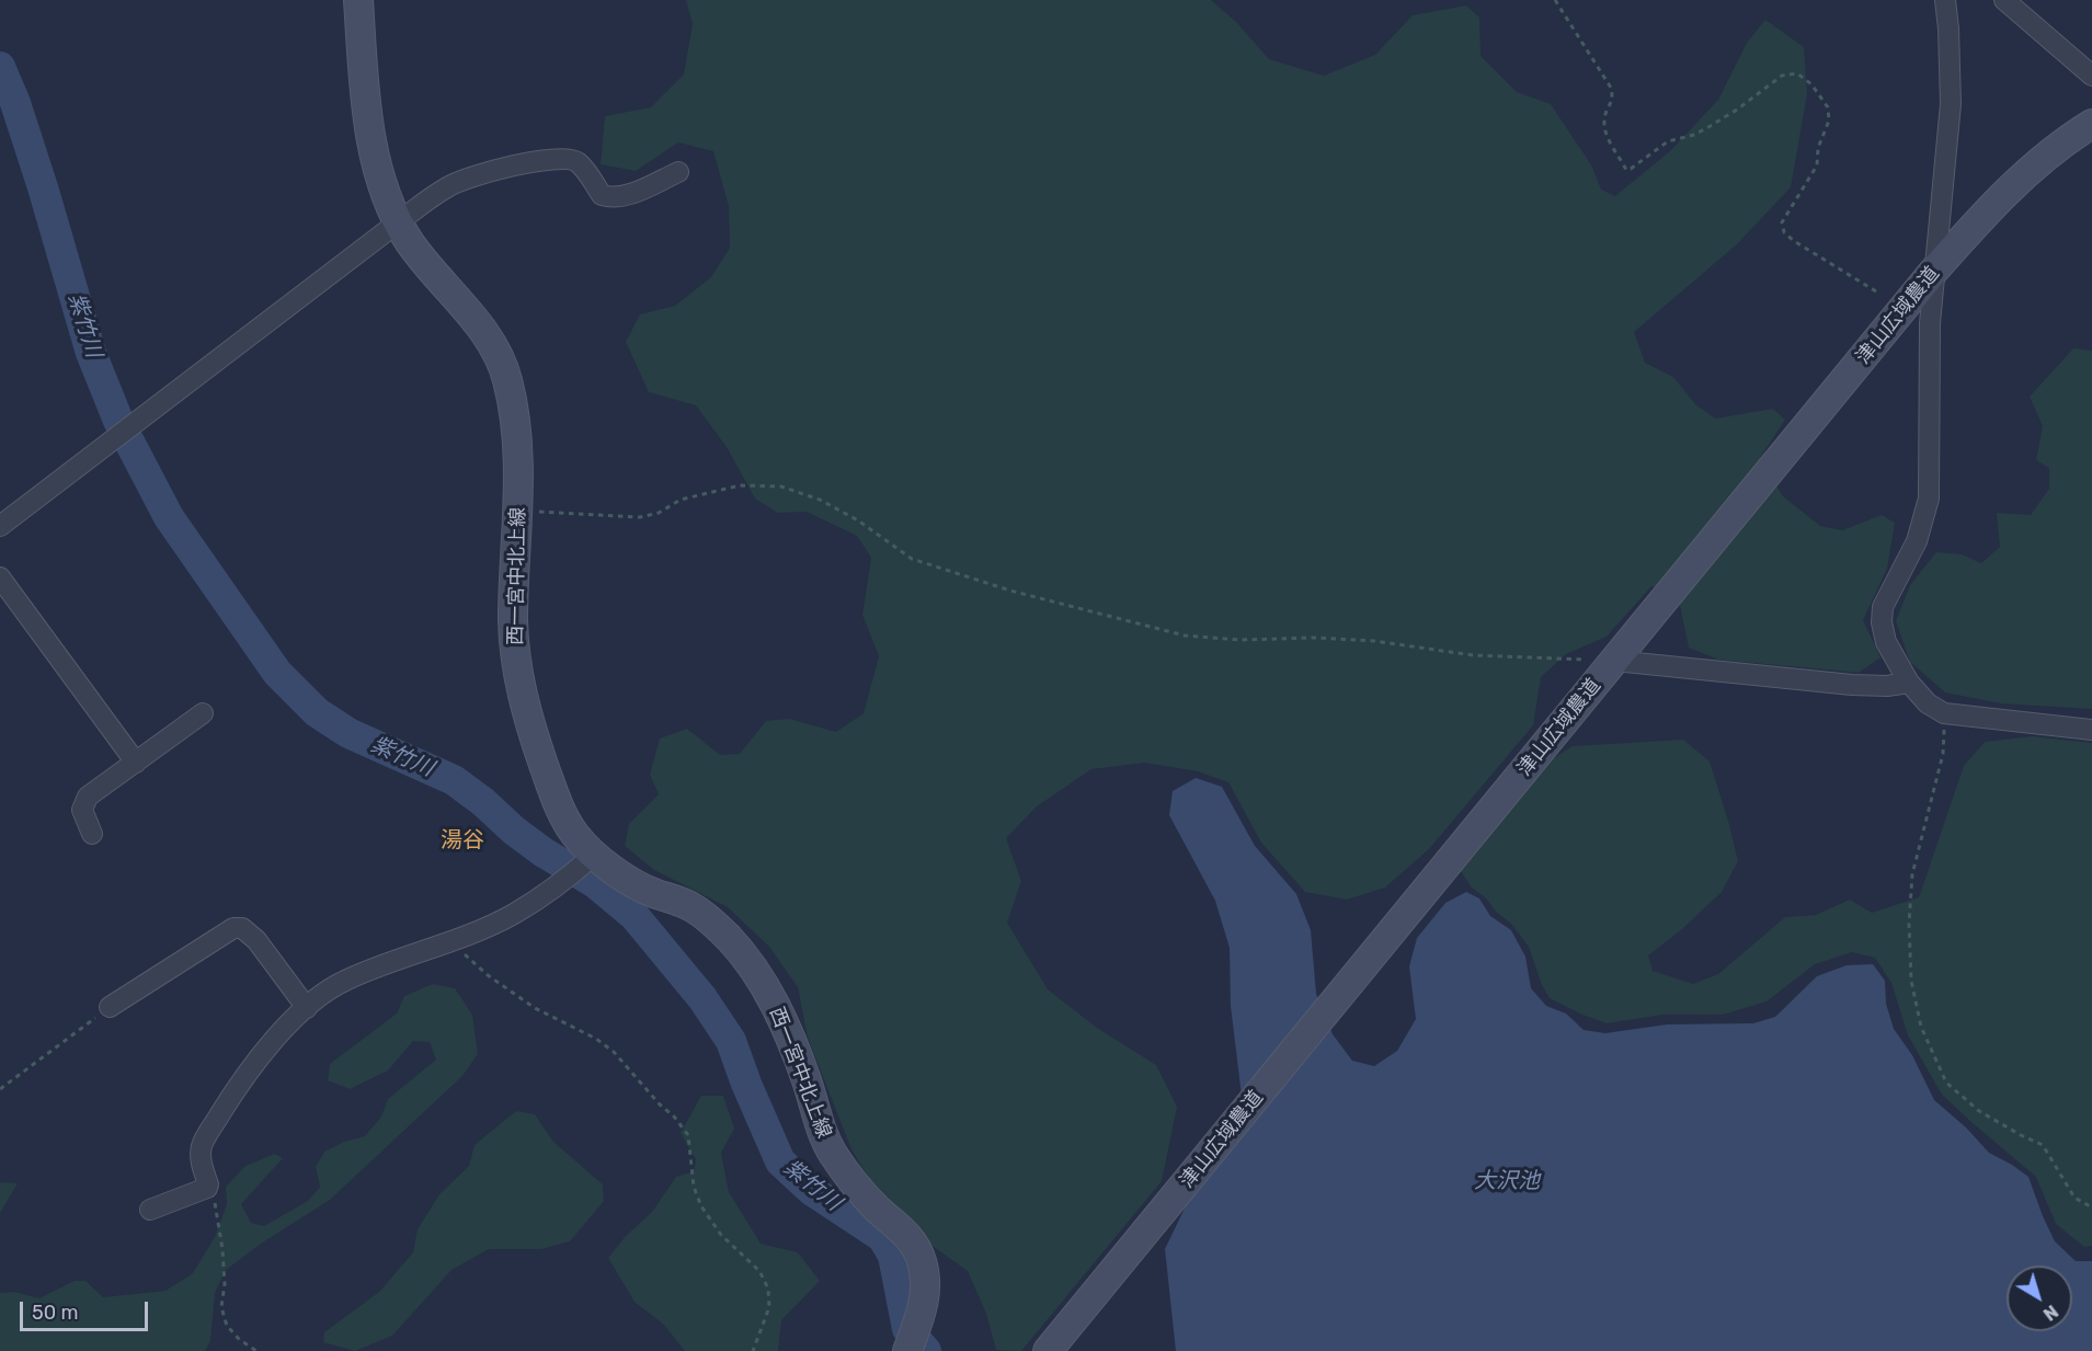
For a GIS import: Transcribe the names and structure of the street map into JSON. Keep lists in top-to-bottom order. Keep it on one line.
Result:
{"streets":{"street":["津山広域農道","西一宮中北上線"]},"districts":["湯谷"],"water":["紫竹川","大沢池"],"scale_bar":"50 m","north":"bottom right"}
